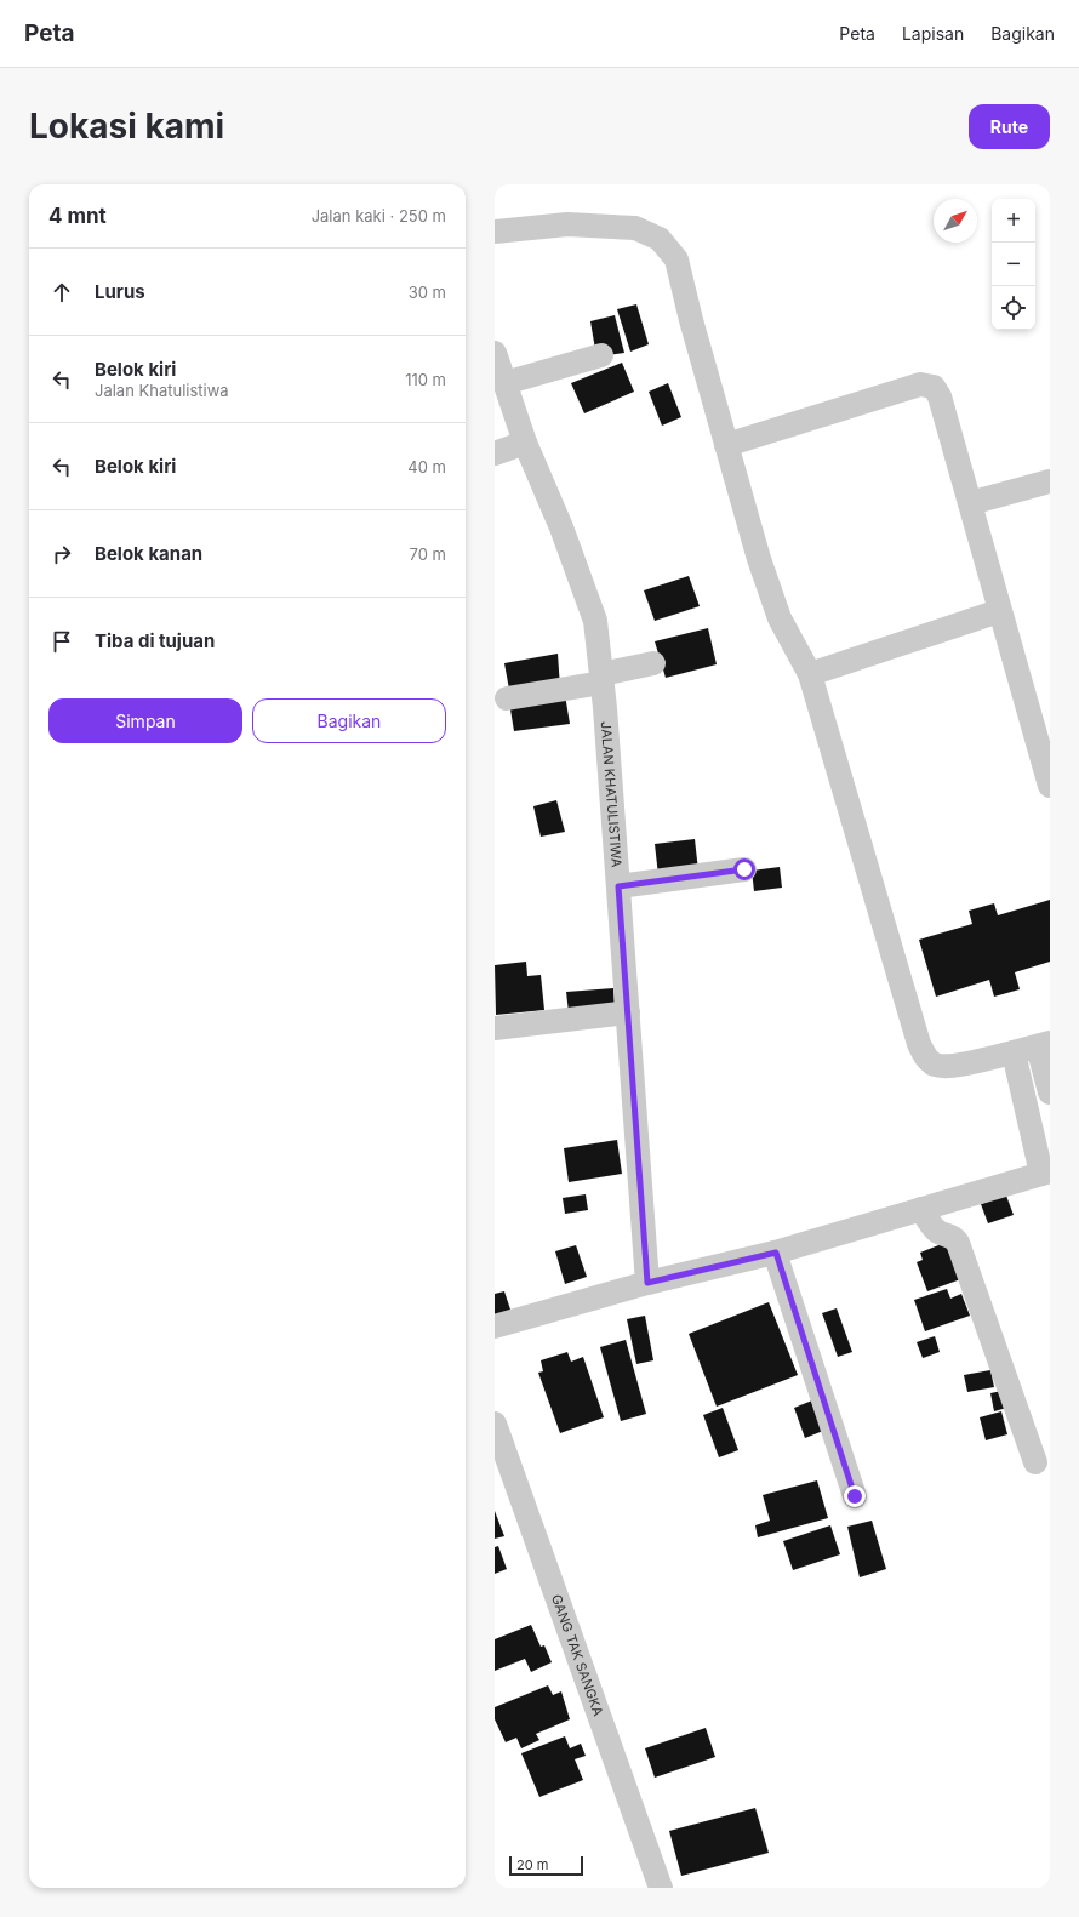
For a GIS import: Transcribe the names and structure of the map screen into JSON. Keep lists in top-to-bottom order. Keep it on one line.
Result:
{"streets":{"street":["JALAN KHATULISTIWA","GANG TAK SANGKA"]},"scale_bar":"20 m","north":"top right","page":{"header":"Peta","nav":["Peta","Lapisan","Bagikan"],"buttons":["Rute",["Simpan","Bagikan"]],"title":"Lokasi kami","heading":["4 mnt","Jalan kaki · 250 m"],"map_buttons":["+","−"],"list":[["Lurus","30 m"],["Belok kiri","Jalan Khatulistiwa","110 m"],["Belok kiri","40 m"],["Belok kanan","70 m"],"Tiba di tujuan"],"scale":"20 m"}}
